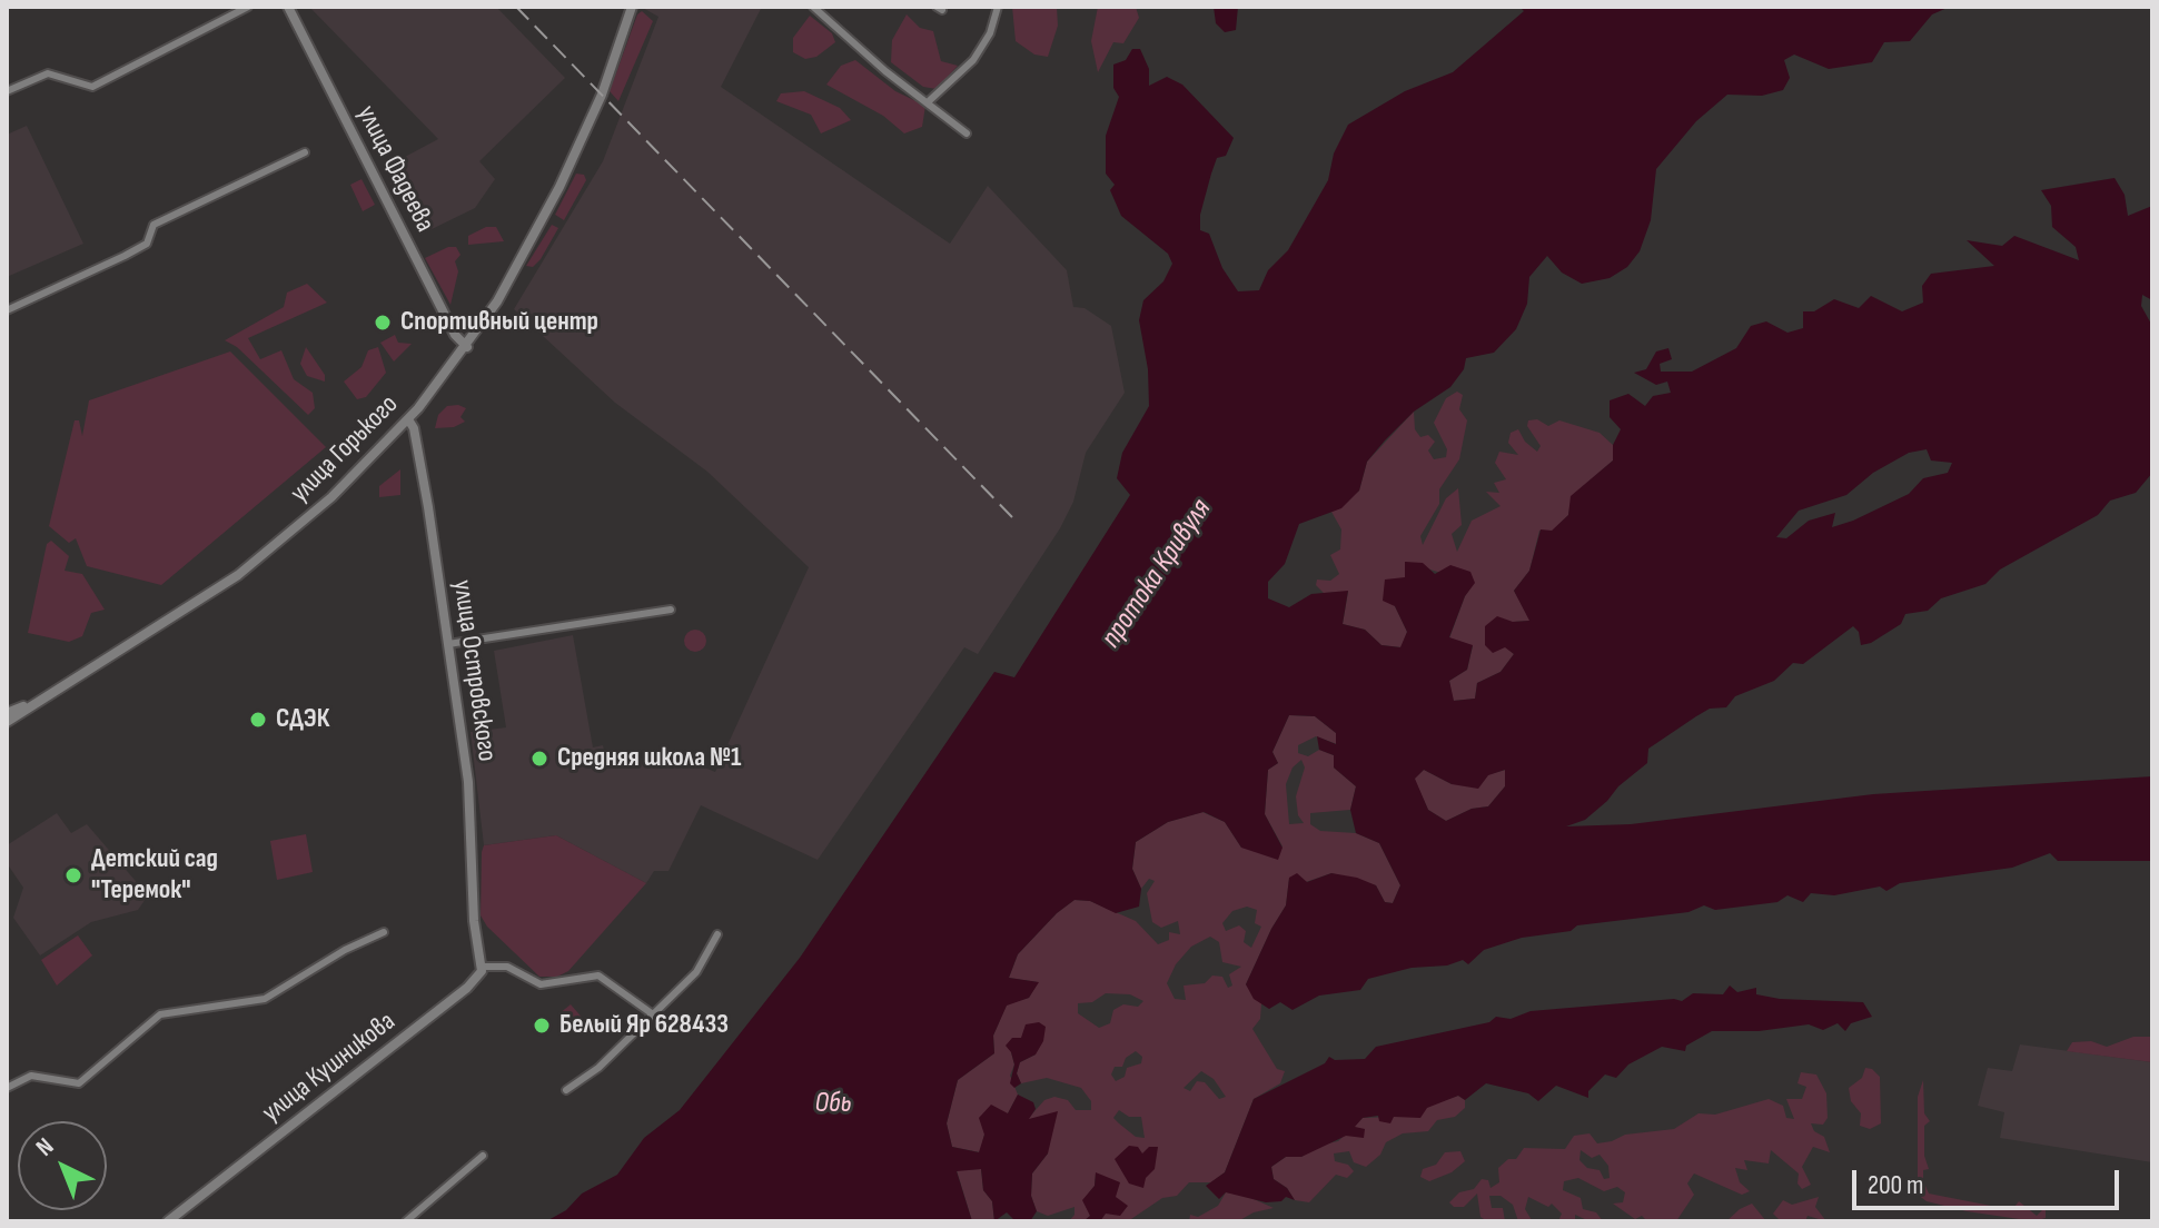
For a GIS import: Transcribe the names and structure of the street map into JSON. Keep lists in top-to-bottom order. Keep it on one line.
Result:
{"streets":{"street":["улица Фадеева","улица Горького","улица Островского","улица Кушникова"]},"crossings":[["улица Фадеева","улица Горького"],["улица Горького","улица Островского"],["улица Островского","улица Кушникова"]],"water":["протока Кривуля","Обь"],"places":["Спортивный центр","СДЭК","Средняя школа №1","Детский сад \"Теремок\"","Белый Яр 628433"],"scale_bar":"200 m","north":"top left"}
